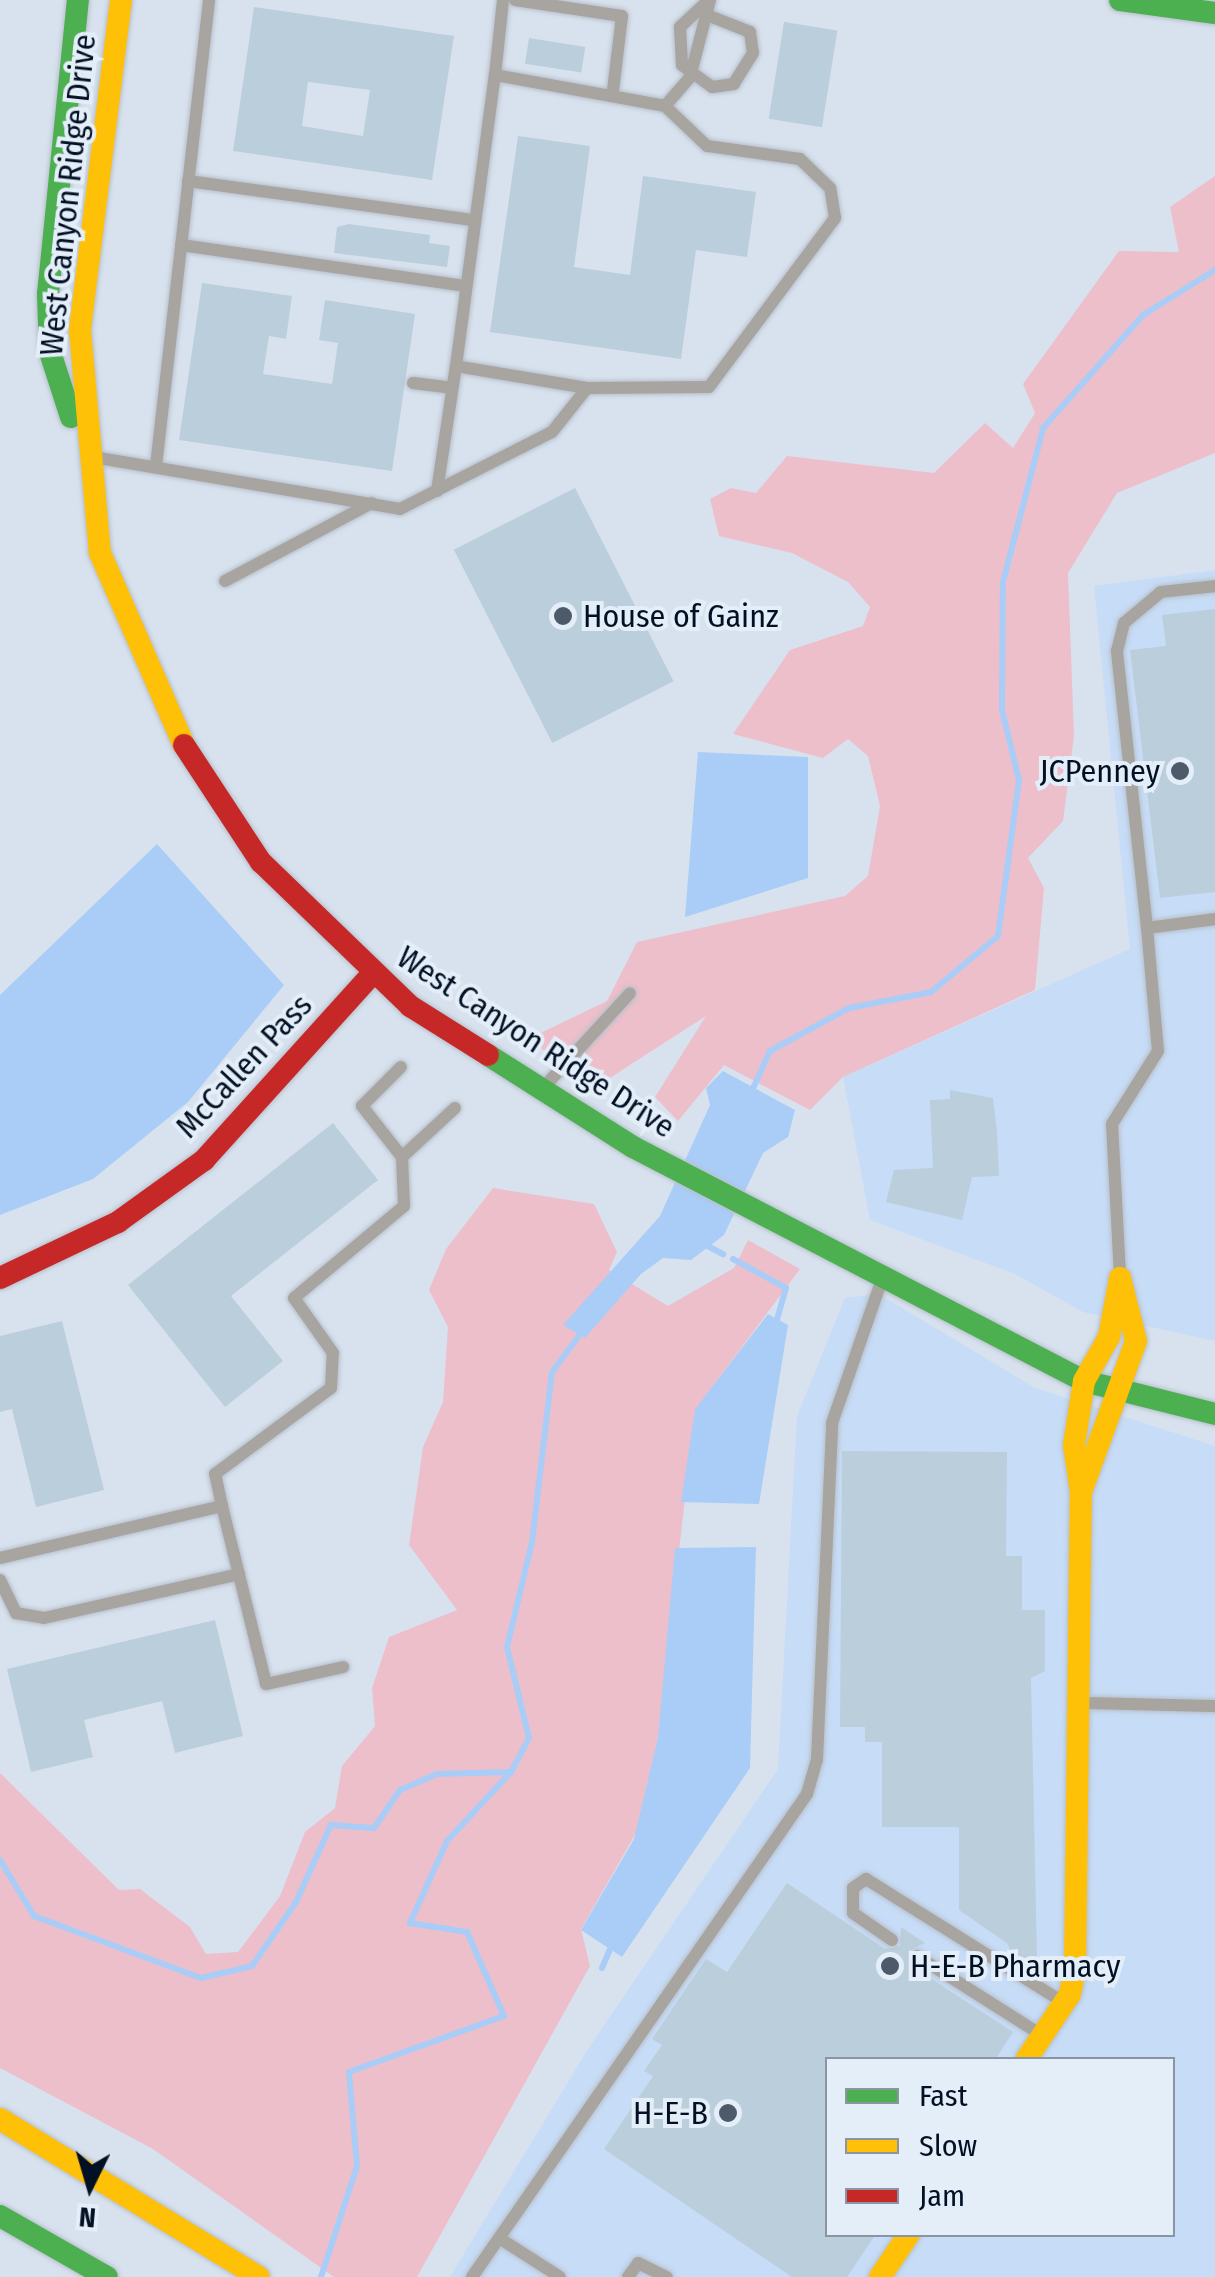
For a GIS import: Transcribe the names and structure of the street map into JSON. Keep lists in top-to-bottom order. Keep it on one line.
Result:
{"streets":{"street":["West Canyon Ridge Drive","McCallen Pass"]},"crossings":[["West Canyon Ridge Drive","McCallen Pass"]],"places":["House of Gainz","JCPenney","H-E-B Pharmacy","H-E-B"],"legend":["Fast","Slow","Jam"],"north":"bottom"}
